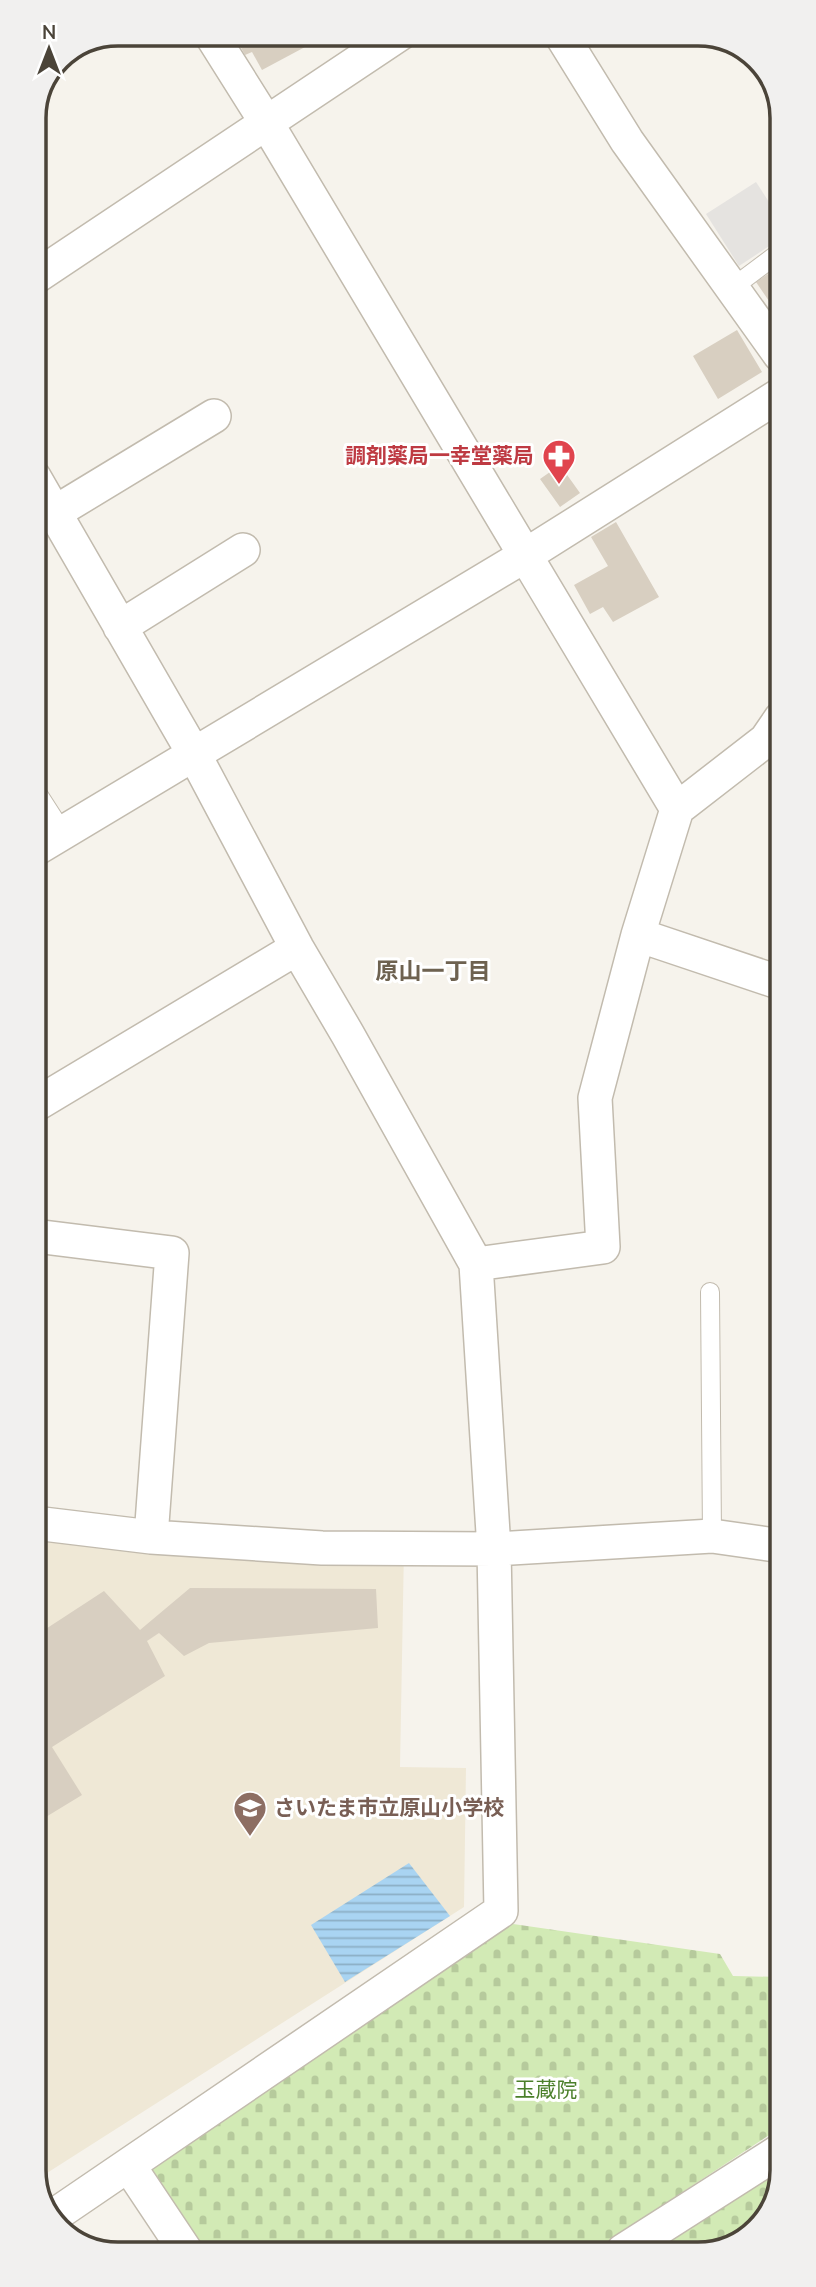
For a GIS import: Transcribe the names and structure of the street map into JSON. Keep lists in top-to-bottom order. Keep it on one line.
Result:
{"districts":["原山一丁目"],"parks":["玉蔵院"],"places":{"pharmacy":["調剤薬局一幸堂薬局"],"school or university":["さいたま市立原山小学校"]},"north":"top"}
